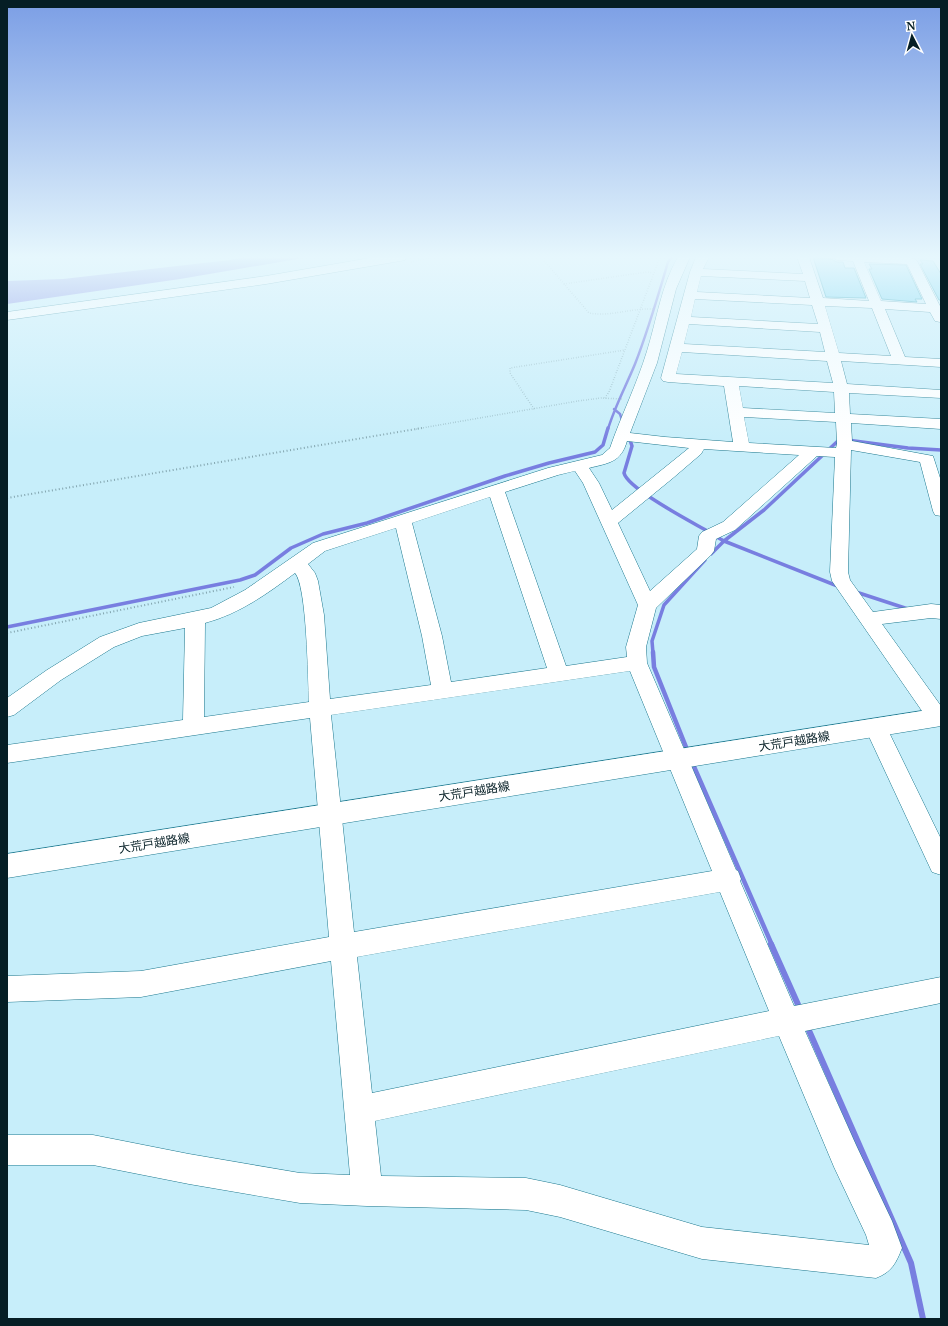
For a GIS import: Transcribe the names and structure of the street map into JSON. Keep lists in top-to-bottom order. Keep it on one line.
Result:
{"streets":{"main road":["大荒戸越路線"]},"north":"top"}
